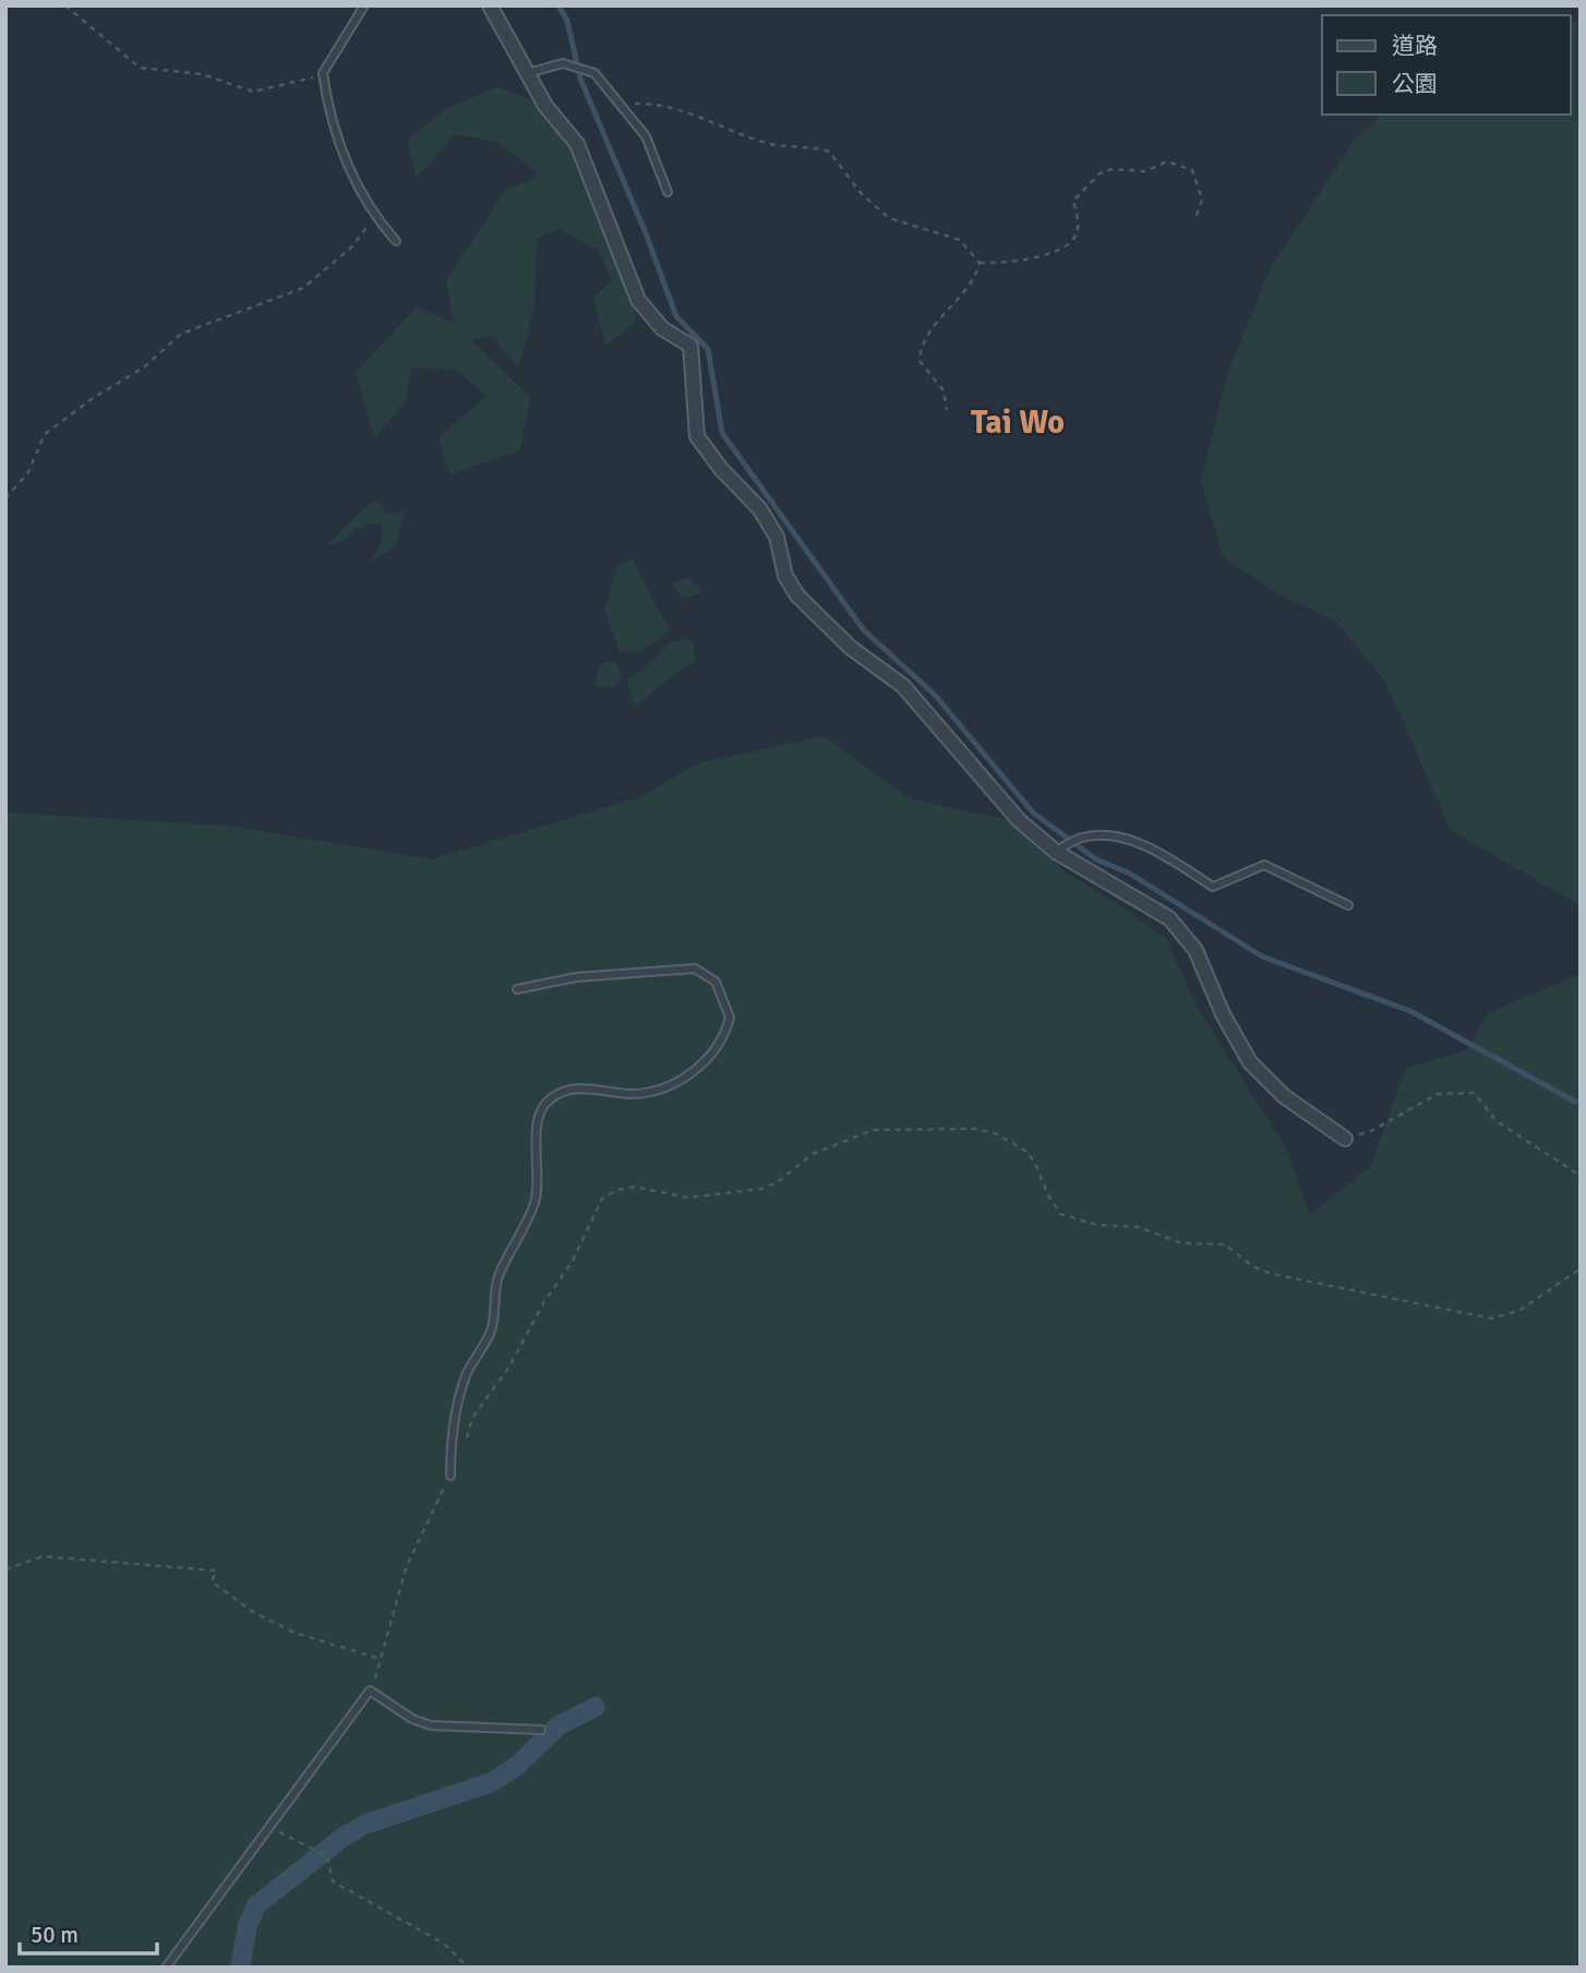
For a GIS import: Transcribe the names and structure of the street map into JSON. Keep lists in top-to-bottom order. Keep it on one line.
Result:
{"districts":["Tai Wo"],"legend":["道路","公園"],"scale_bar":"50 m"}
